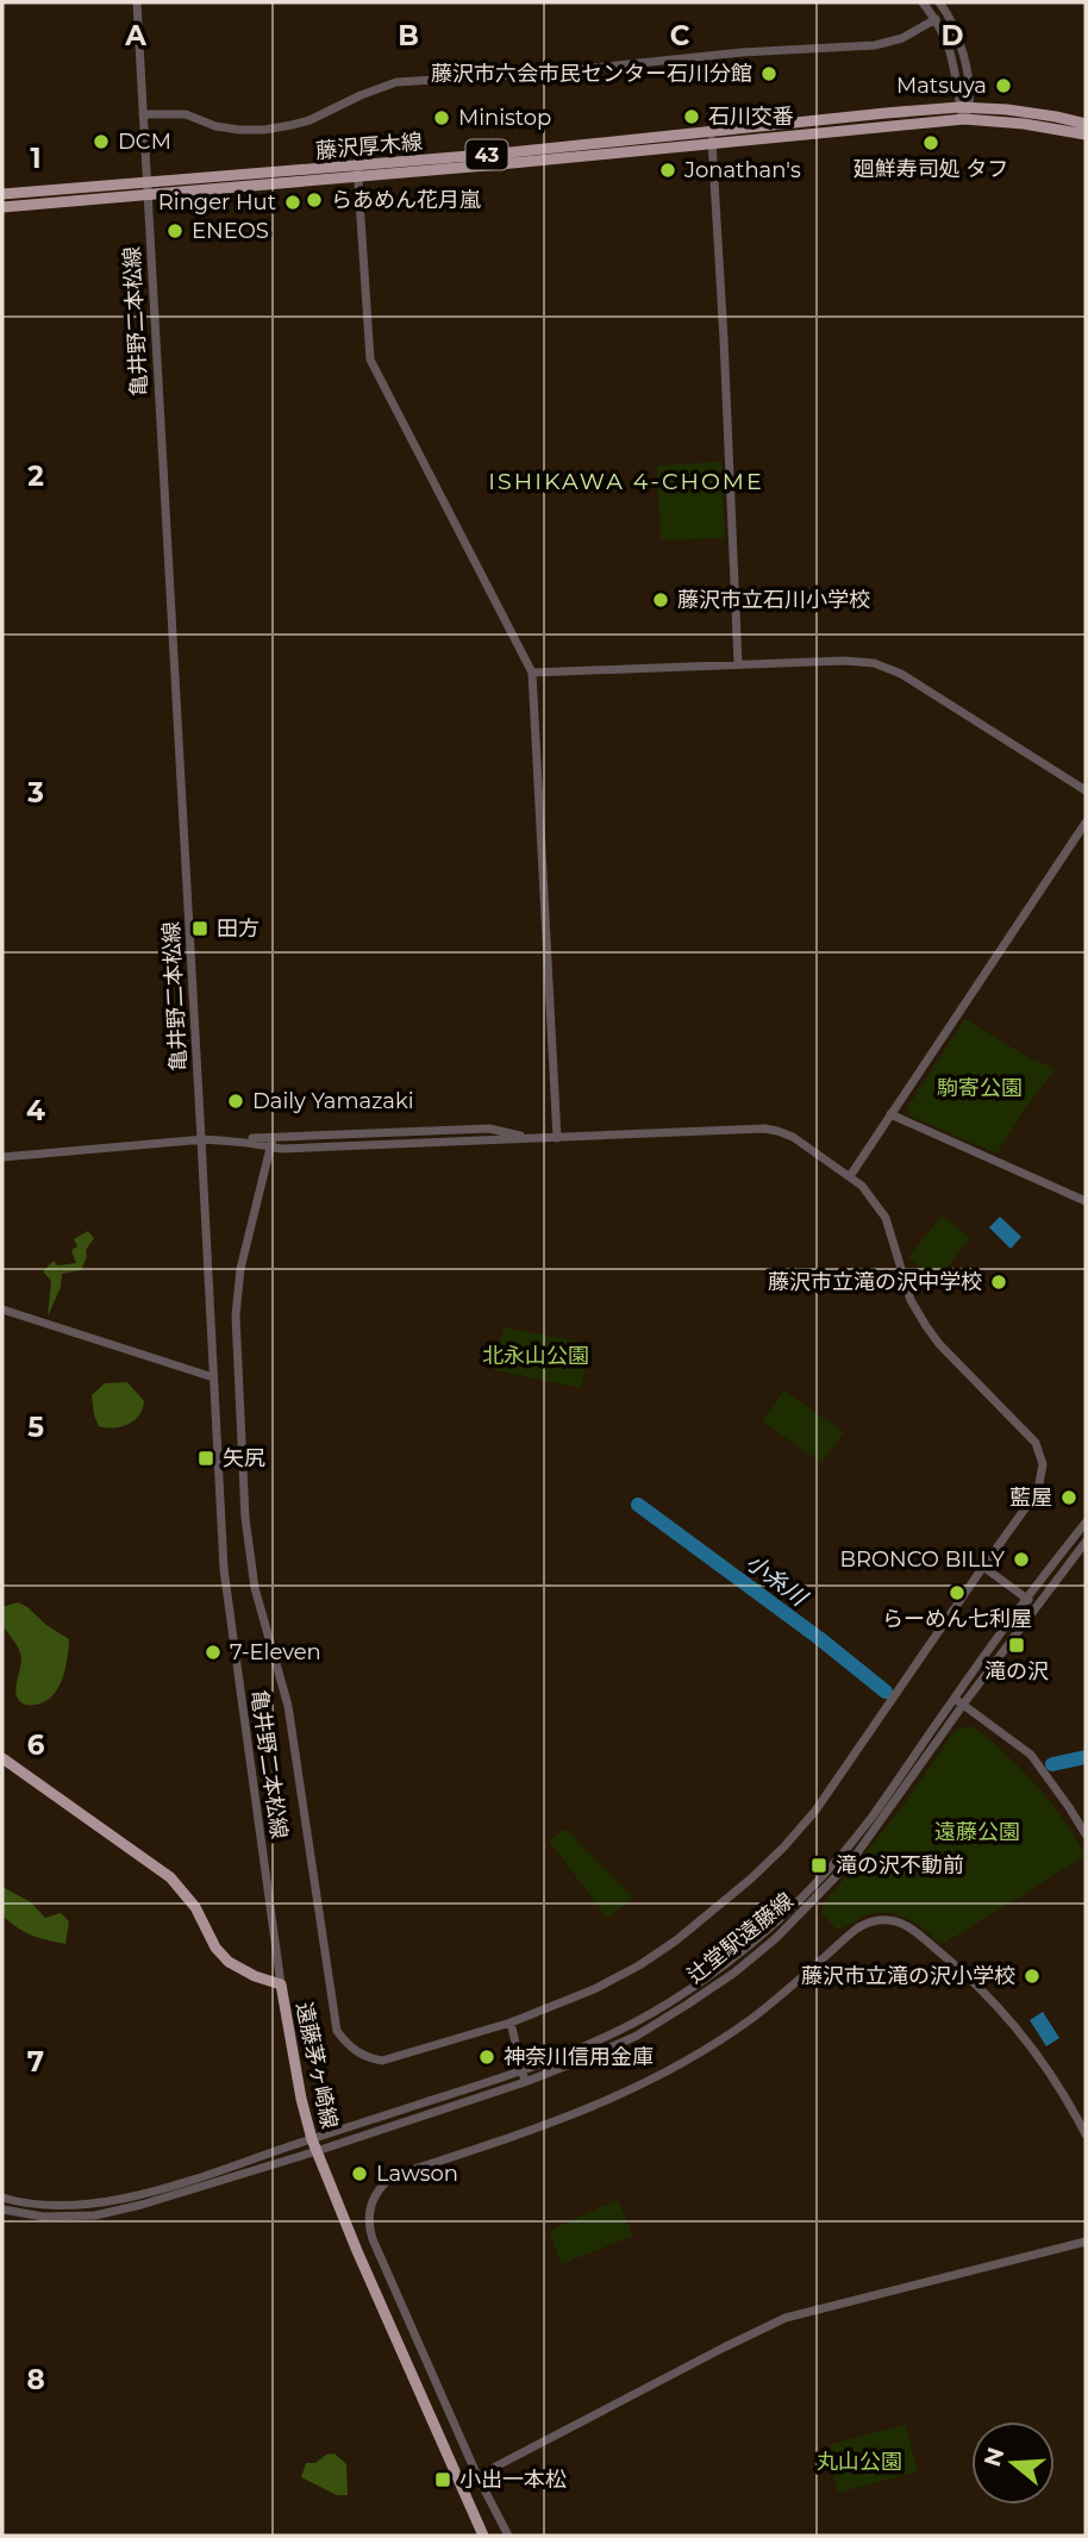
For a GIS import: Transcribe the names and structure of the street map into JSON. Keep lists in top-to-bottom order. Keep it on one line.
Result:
{"streets":{"main road":["藤沢厚木線","43","遠藤茅ヶ崎線"],"street":["亀井野二本松線","辻堂駅遠藤線"]},"crossings":[["藤沢厚木線","亀井野二本松線"],["亀井野二本松線","遠藤茅ヶ崎線"],["辻堂駅遠藤線","遠藤茅ヶ崎線"]],"districts":["ISHIKAWA 4-CHOME"],"water":["小糸川"],"parks":["駒寄公園","北永山公園","遠藤公園","丸山公園"],"places":{"other":["藤沢市六会市民センター石川分館","Matsuya","石川交番","Ministop","DCM","廻鮮寿司処 タフ","Jonathan's","らあめん花月嵐","Ringer Hut","ENEOS","藤沢市立石川小学校","Daily Yamazaki","藤沢市立滝の沢中学校","藍屋","BRONCO BILLY","らーめん七利屋","7-Eleven","藤沢市立滝の沢小学校","神奈川信用金庫","Lawson"],"transit":["田方","矢尻","滝の沢","滝の沢不動前","小出一本松"]},"north":"left","grid":{"columns":["A","B","C","D"],"rows":["1","2","3","4","5","6","7","8"]}}
